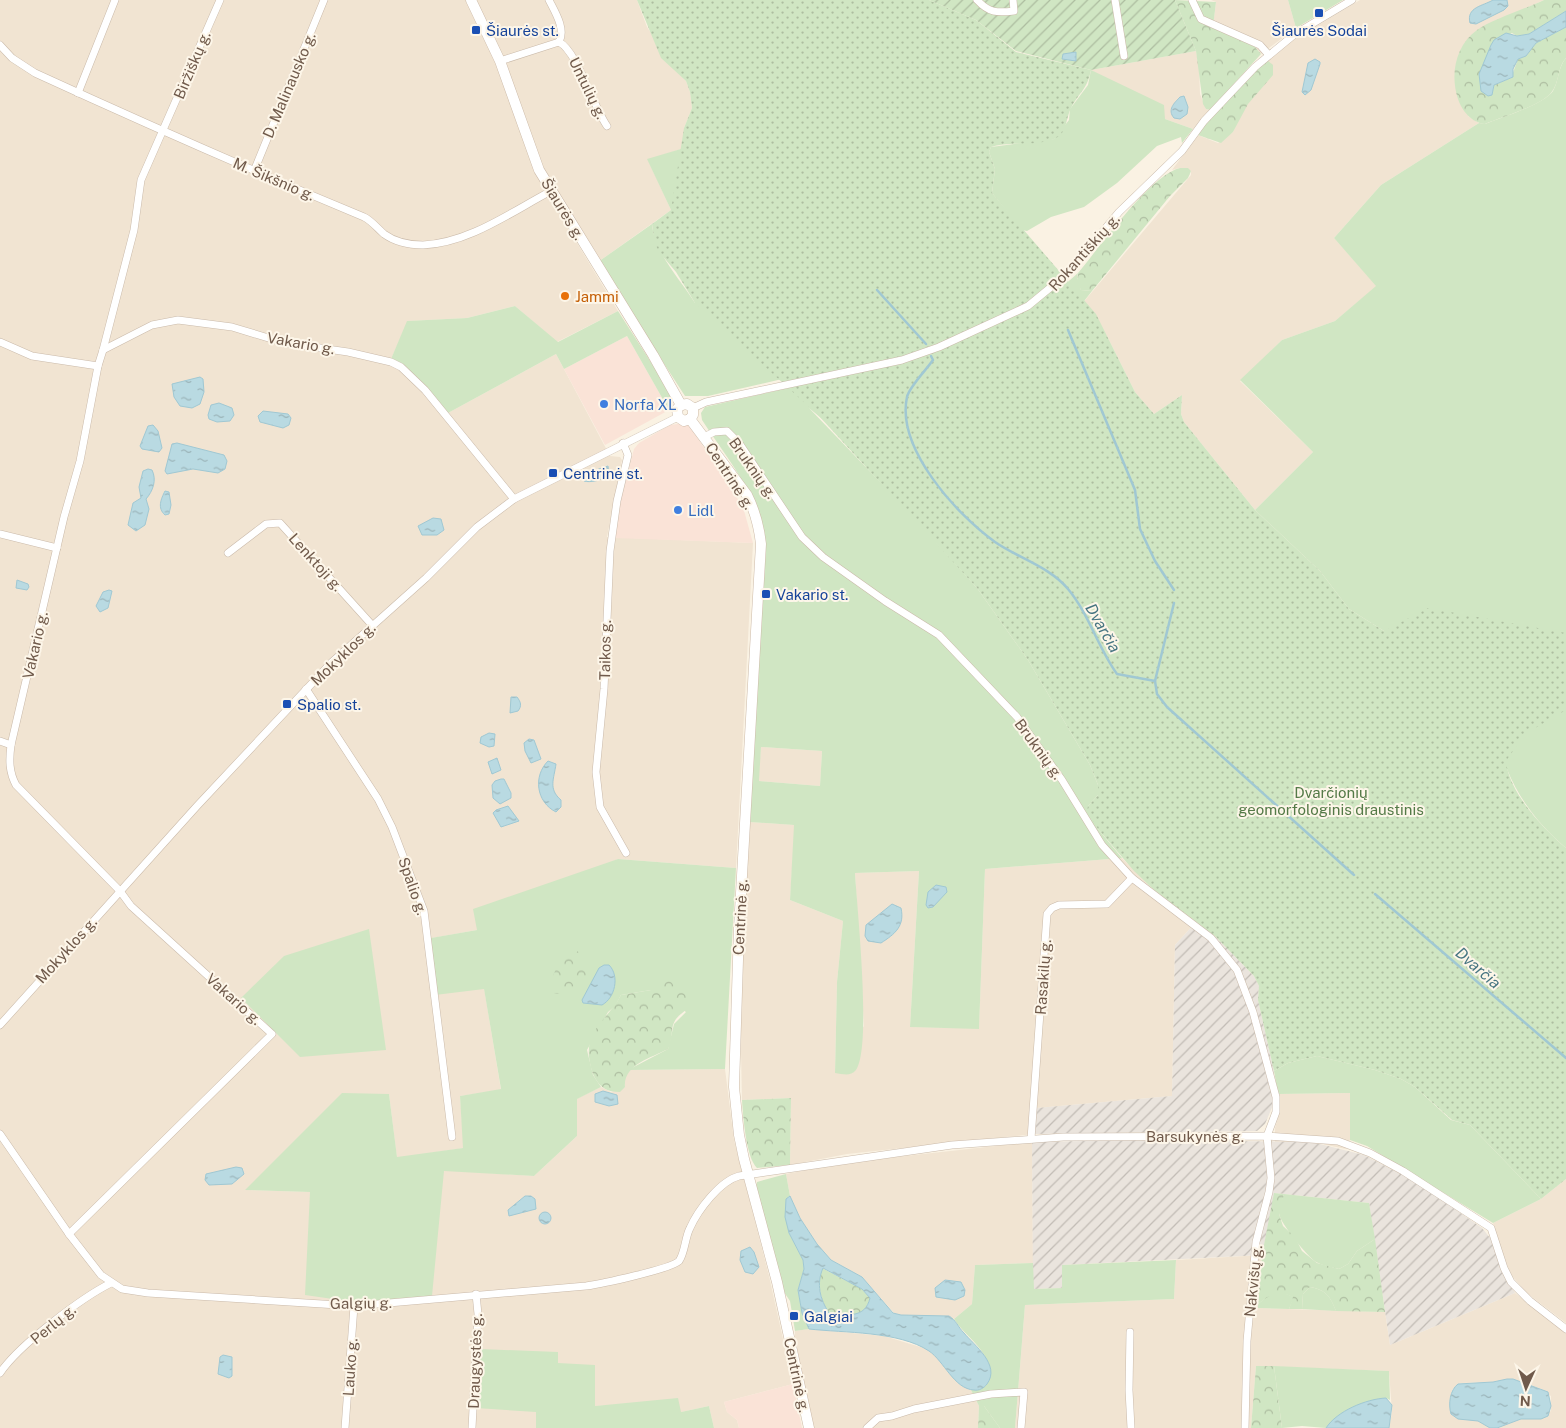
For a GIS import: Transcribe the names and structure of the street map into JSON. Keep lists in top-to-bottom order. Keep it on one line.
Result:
{"streets":{"main road":["Šiaurės g.","Centrinė g."],"street":["Biržiškų g.","D. Malinausko g.","Untulių g.","M. Šikšnio g.","Rokantiškių g.","Vakario g.","Bruknių g.","Lenktoji g.","Taikos g.","Mokyklos g.","Spalio g.","Rasakilų g.","Barsukynės g.","Nakvišų g.","Galgių g.","Perlų g.","Draugystės g.","Lauko g."]},"crossings":[["Biržiškų g.","M. Šikšnio g."],["Biržiškų g.","Vakario g."],["D. Malinausko g.","M. Šikšnio g."],["M. Šikšnio g.","Šiaurės g."],["Šiaurės g.","Rokantiškių g."],["Šiaurės g.","Centrinė g."],["Šiaurės g.","Mokyklos g."],["Rokantiškių g.","Centrinė g."],["Rokantiškių g.","Mokyklos g."],["Vakario g.","Mokyklos g."],["Vakario g.","Galgių g."],["Bruknių g.","Centrinė g."],["Bruknių g.","Rasakilų g."],["Bruknių g.","Barsukynės g."],["Bruknių g.","Nakvišų g."],["Centrinė g.","Mokyklos g."],["Centrinė g.","Barsukynės g."],["Centrinė g.","Galgių g."],["Lenktoji g.","Mokyklos g."],["Taikos g.","Mokyklos g."],["Mokyklos g.","Spalio g."],["Rasakilų g.","Barsukynės g."],["Barsukynės g.","Nakvišų g."],["Barsukynės g.","Galgių g."],["Galgių g.","Perlų g."],["Galgių g.","Draugystės g."],["Galgių g.","Lauko g."]],"water":["Dvarčia"],"parks":["Dvarčionių geomorfologinis draustinis"],"places":{"transit":["Šiaurės Sodai","Šiaurės st.","Centrinė st.","Vakario st.","Spalio st.","Galgiai"],"other":["Jammi","Norfa XL","Lidl"]},"north":"bottom"}
